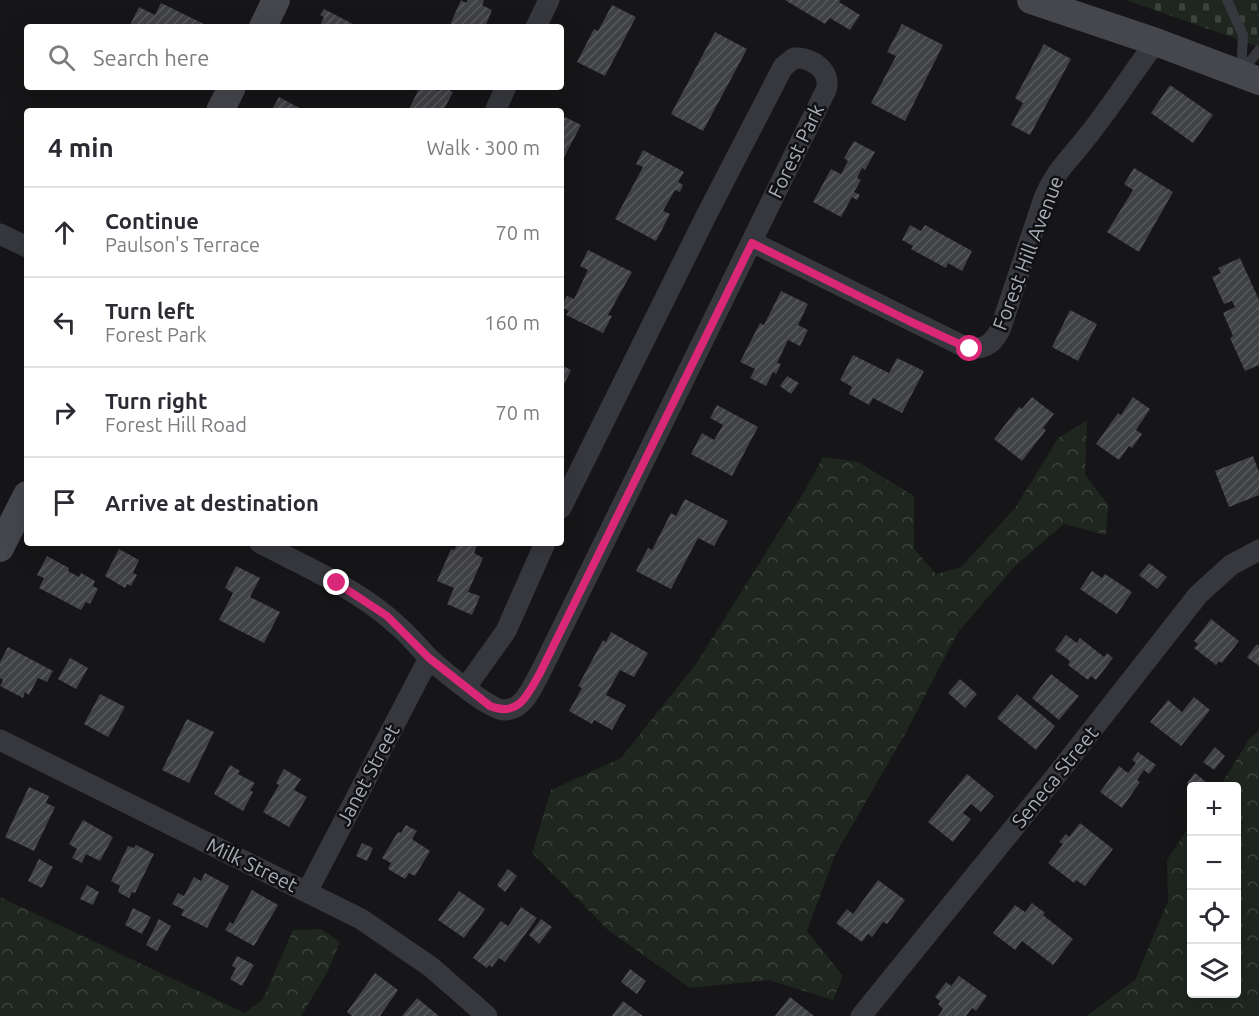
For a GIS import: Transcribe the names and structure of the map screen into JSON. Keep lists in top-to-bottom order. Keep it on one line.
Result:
{"streets":{"street":["Forest Park","Forest Hill Avenue","Janet Street","Seneca Street","Milk Street"]},"crossings":[["Forest Park","Forest Hill Avenue"],["Janet Street","Milk Street"]],"page":{"search":"Search here","heading":["4 min","Walk · 300 m"],"list":[["Continue","Paulson's Terrace","70 m"],["Turn left","Forest Park","160 m"],["Turn right","Forest Hill Road","70 m"],"Arrive at destination"],"map_buttons":["+","−"]}}
